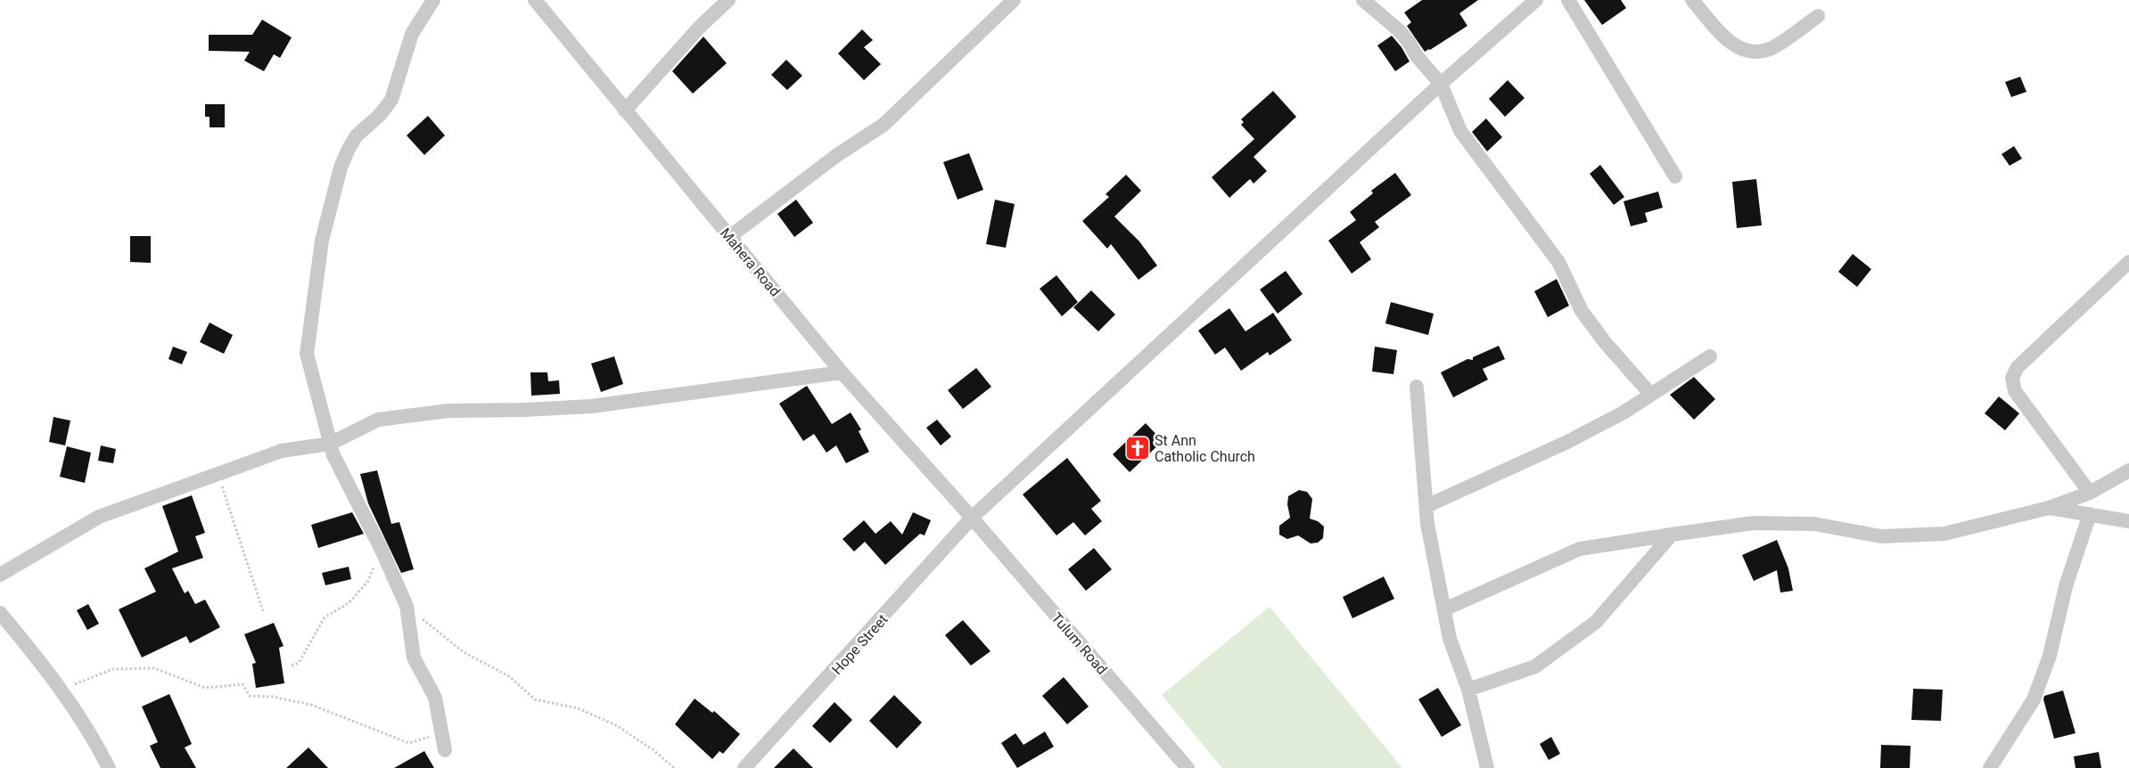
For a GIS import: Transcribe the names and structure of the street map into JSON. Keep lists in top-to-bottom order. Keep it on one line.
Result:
{"streets":{"street":["Mahera Road","Tulum Road","Hope Street"]},"crossings":[["Mahera Road","Tulum Road"],["Mahera Road","Hope Street"],["Tulum Road","Hope Street"]],"places":{"church":["St Ann Catholic Church"]}}
